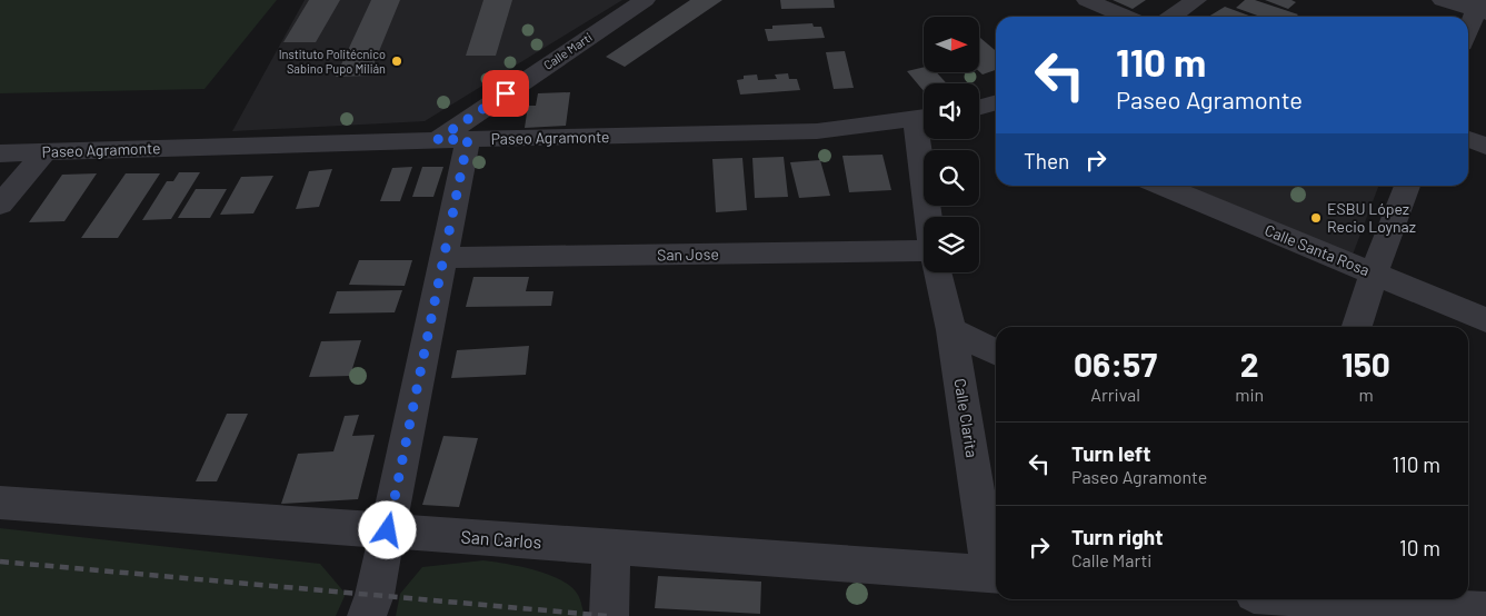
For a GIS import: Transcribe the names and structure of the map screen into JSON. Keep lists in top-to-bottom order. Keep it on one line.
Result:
{"streets":{"street":["Calle Marti","Paseo Agramonte","Calle Santa Rosa","San Jose","Calle Clarita","San Carlos"]},"crossings":[["Calle Marti","Paseo Agramonte"],["Calle Clarita","San Carlos"]],"places":["Instituto Politécnico Sabino Pupo Milián","ESBU López Recio Loynaz"],"north":"right","page":{"turn":["110 m","Paseo Agramonte"],"then":"Then","eta":["06:57","Arrival","2","min","150","m"],"list":[{"name":"Turn left","note":"Paseo Agramonte","value":"110 m"},{"name":"Turn right","note":"Calle Marti","value":"10 m"}]}}
